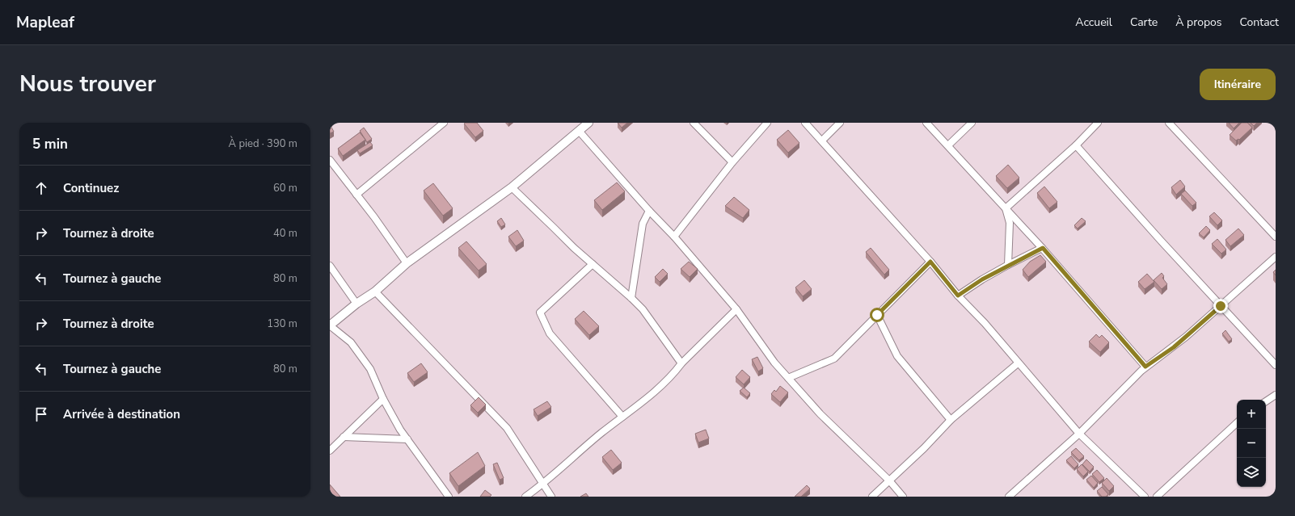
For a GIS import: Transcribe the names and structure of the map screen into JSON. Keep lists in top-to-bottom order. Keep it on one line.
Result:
{"page":{"header":"Mapleaf","nav":["Accueil","Carte","À propos","Contact"],"title":"Nous trouver","buttons":"Itinéraire","heading":["5 min","À pied · 390 m"],"list":[["Continuez","60 m"],["Tournez à droite","40 m"],["Tournez à gauche","80 m"],["Tournez à droite","130 m"],["Tournez à gauche","80 m"],"Arrivée à destination"],"map_buttons":["+","−"]}}
